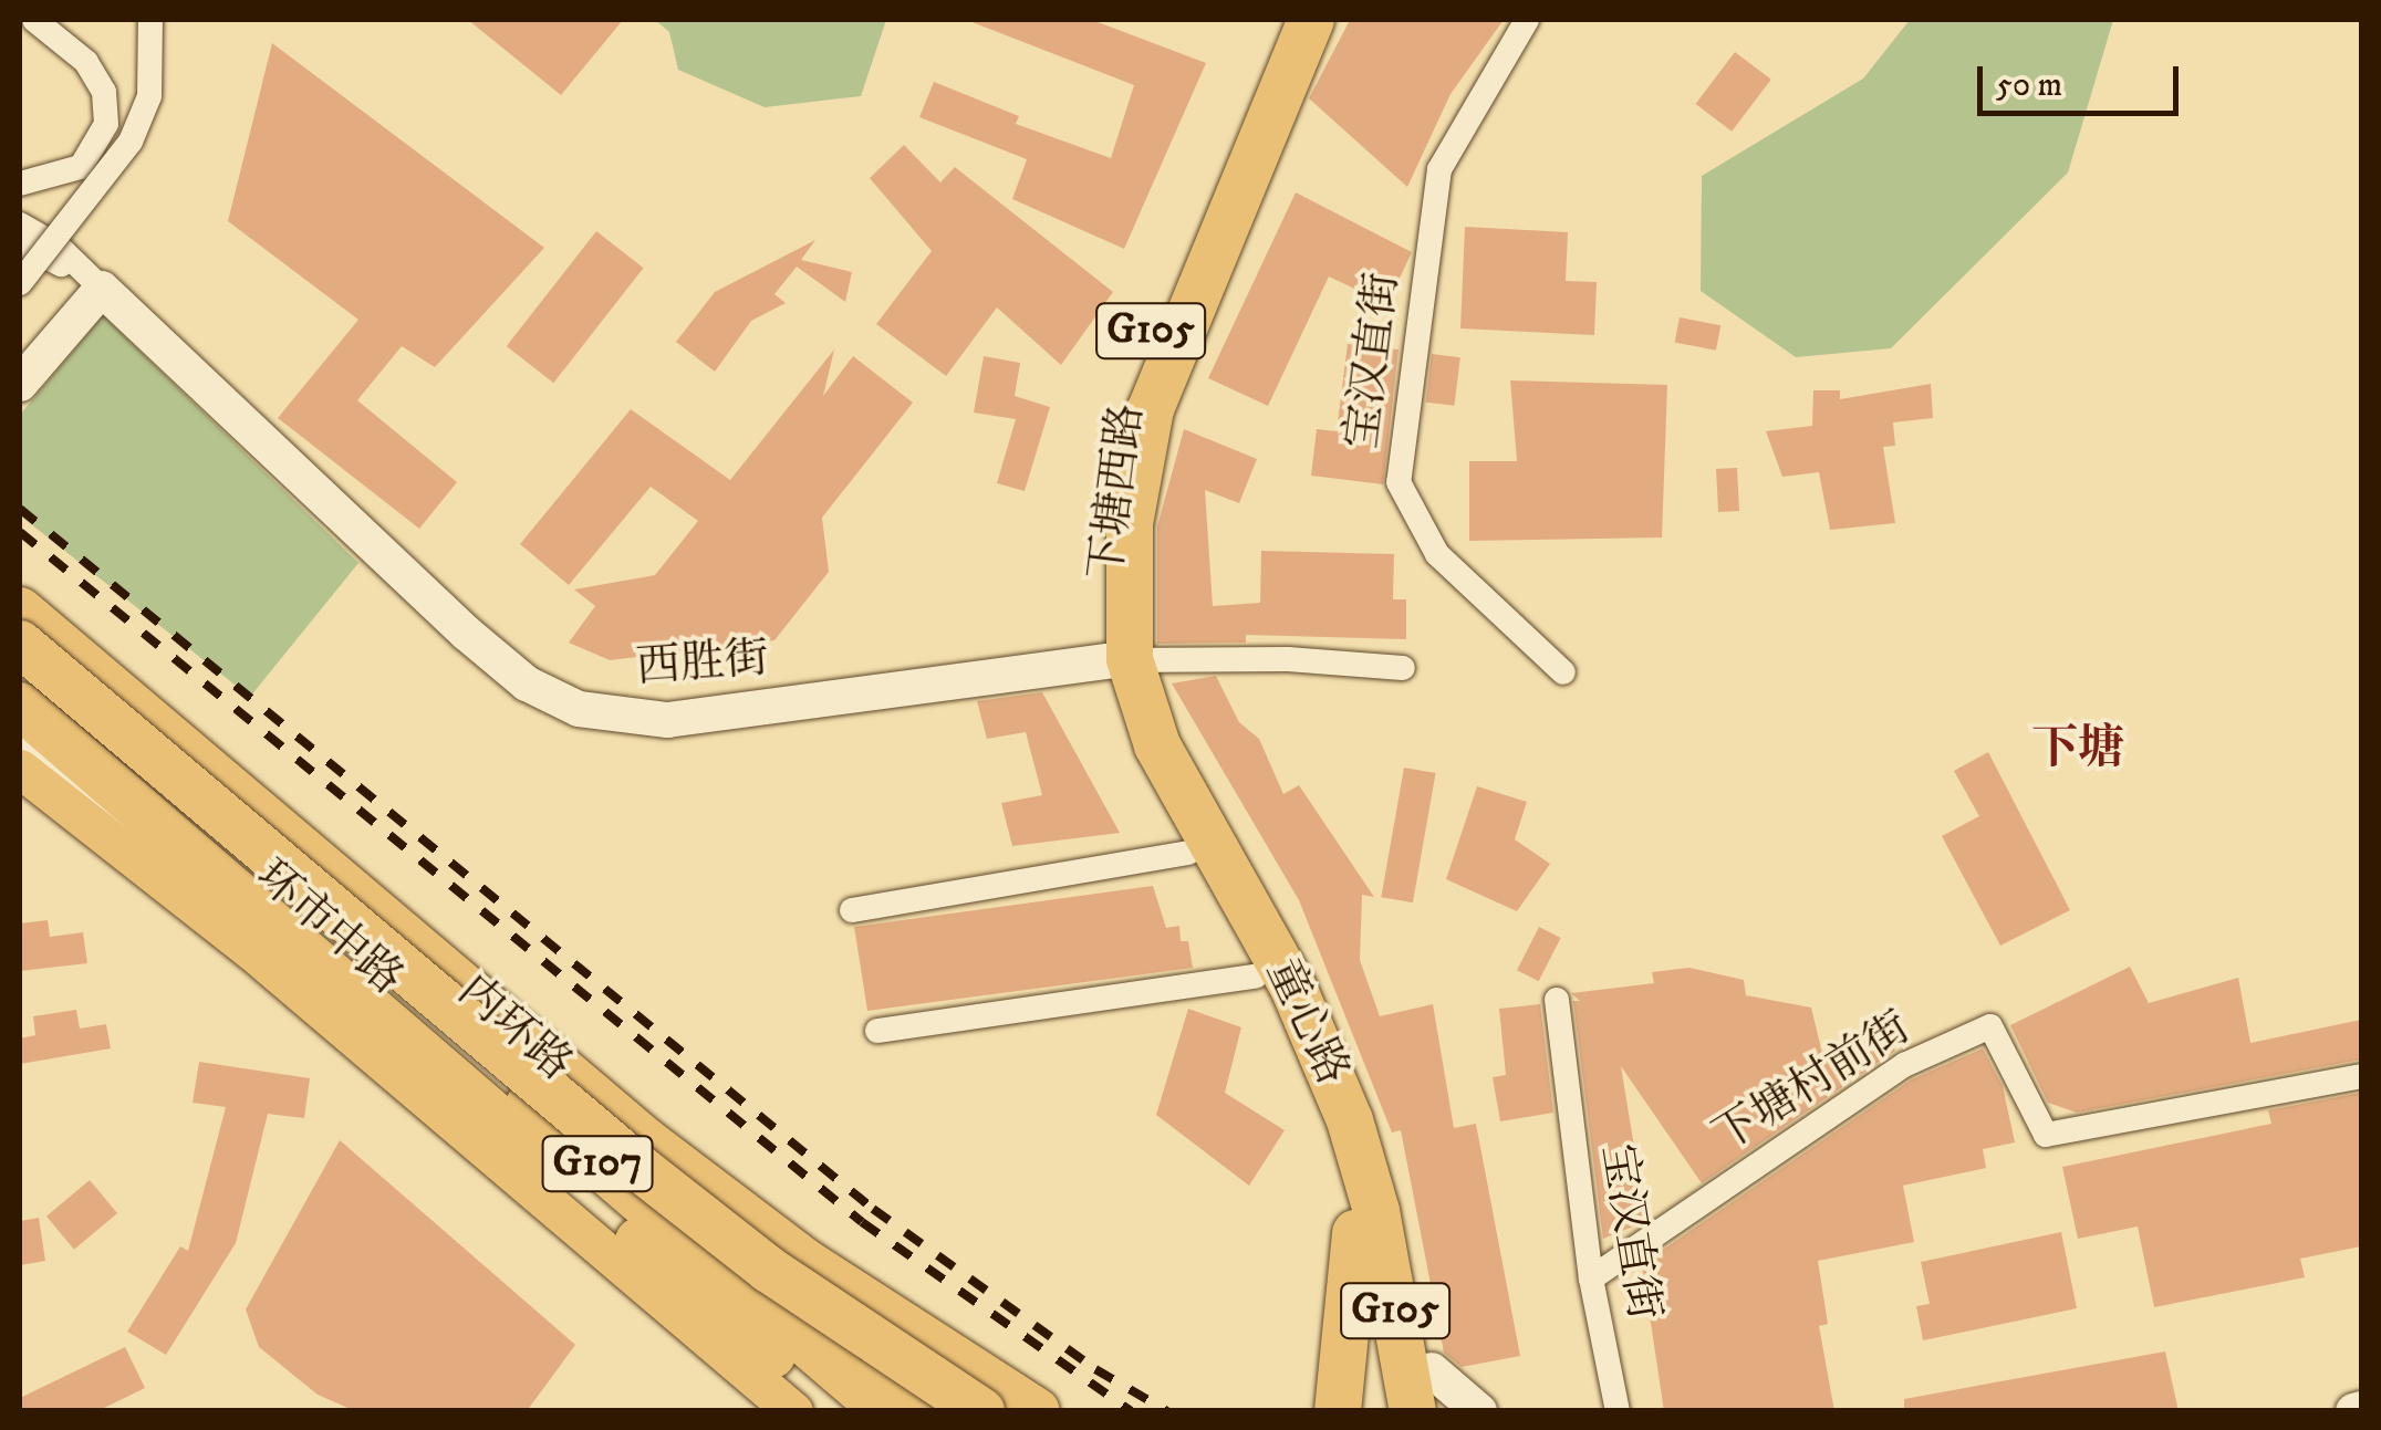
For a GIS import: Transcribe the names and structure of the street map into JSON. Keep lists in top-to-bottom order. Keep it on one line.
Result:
{"streets":{"highway":["G105","下塘西路","环市中路","童心路","内环路","G107"],"street":["宝汉直街","西胜街","下塘村前街"]},"crossings":[["宝汉直街","下塘村前街"],["下塘西路","西胜街"],["下塘西路","童心路"],["西胜街","童心路"]],"districts":["下塘"],"scale_bar":"50 m"}
